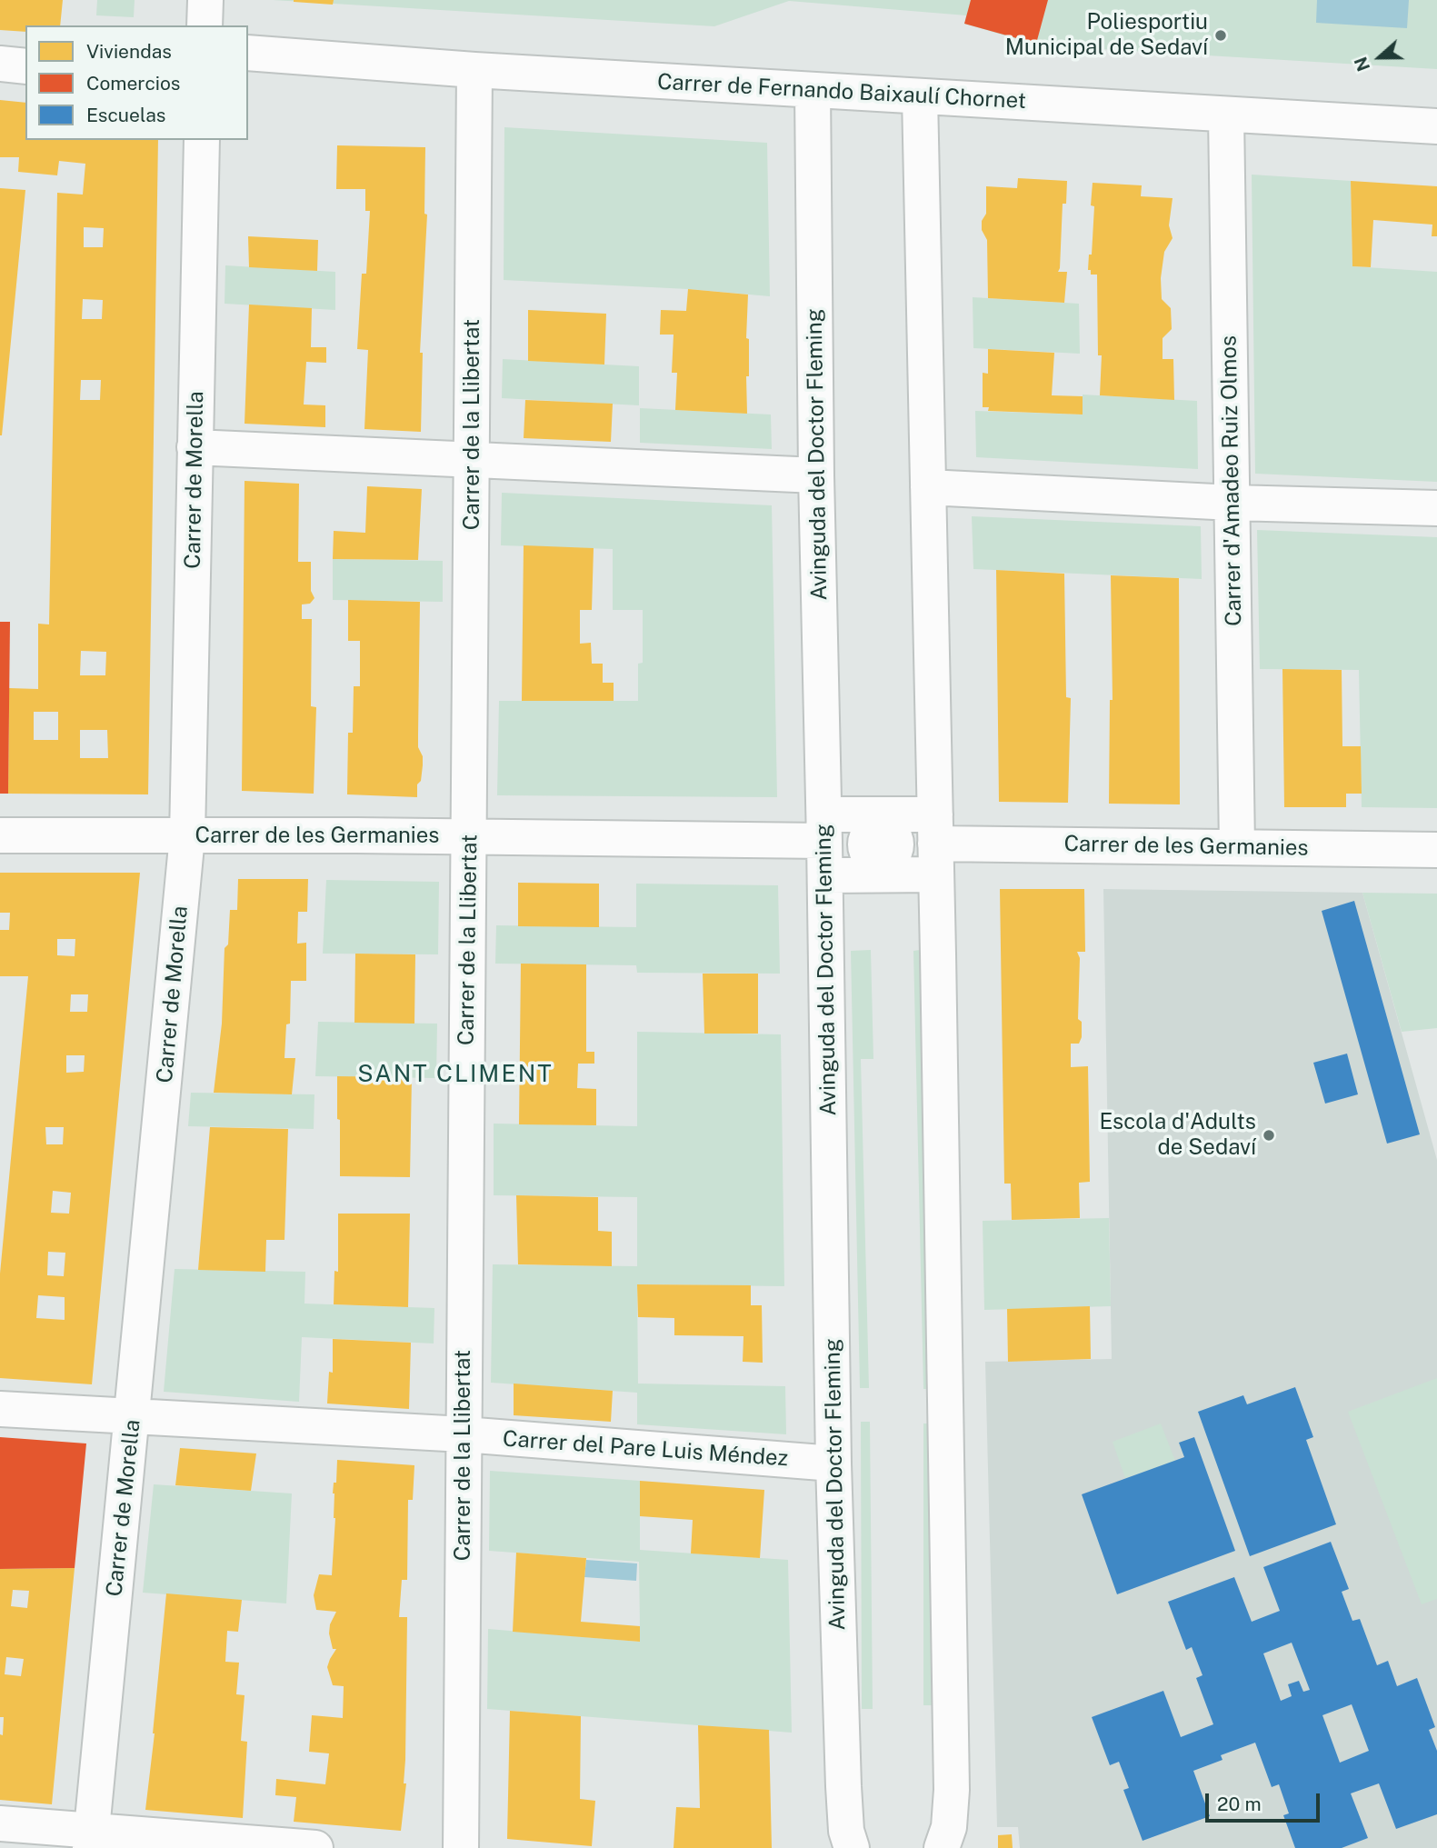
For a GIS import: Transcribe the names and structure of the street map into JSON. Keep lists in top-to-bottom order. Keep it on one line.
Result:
{"streets":{"street":["Carrer de Fernando Baixaulí Chornet","Carrer de la Llibertat","Avinguda del Doctor Fleming","Carrer de Morella","Carrer d'Amadeo Ruiz Olmos","Carrer de les Germanies","Carrer del Pare Luis Méndez"]},"crossings":[["Carrer de Fernando Baixaulí Chornet","Carrer de la Llibertat"],["Carrer de Fernando Baixaulí Chornet","Avinguda del Doctor Fleming"],["Carrer de Fernando Baixaulí Chornet","Carrer d'Amadeo Ruiz Olmos"],["Carrer de la Llibertat","Carrer de les Germanies"],["Carrer de la Llibertat","Carrer del Pare Luis Méndez"],["Avinguda del Doctor Fleming","Carrer de les Germanies"],["Avinguda del Doctor Fleming","Carrer del Pare Luis Méndez"],["Carrer de Morella","Carrer de les Germanies"],["Carrer de Morella","Carrer del Pare Luis Méndez"],["Carrer d'Amadeo Ruiz Olmos","Carrer de les Germanies"]],"districts":["SANT CLIMENT"],"places":["Poliesportiu Municipal de Sedaví","Escola d'Adults de Sedaví"],"legend":["Viviendas","Comercios","Escuelas"],"scale_bar":"20 m","north":"left"}
